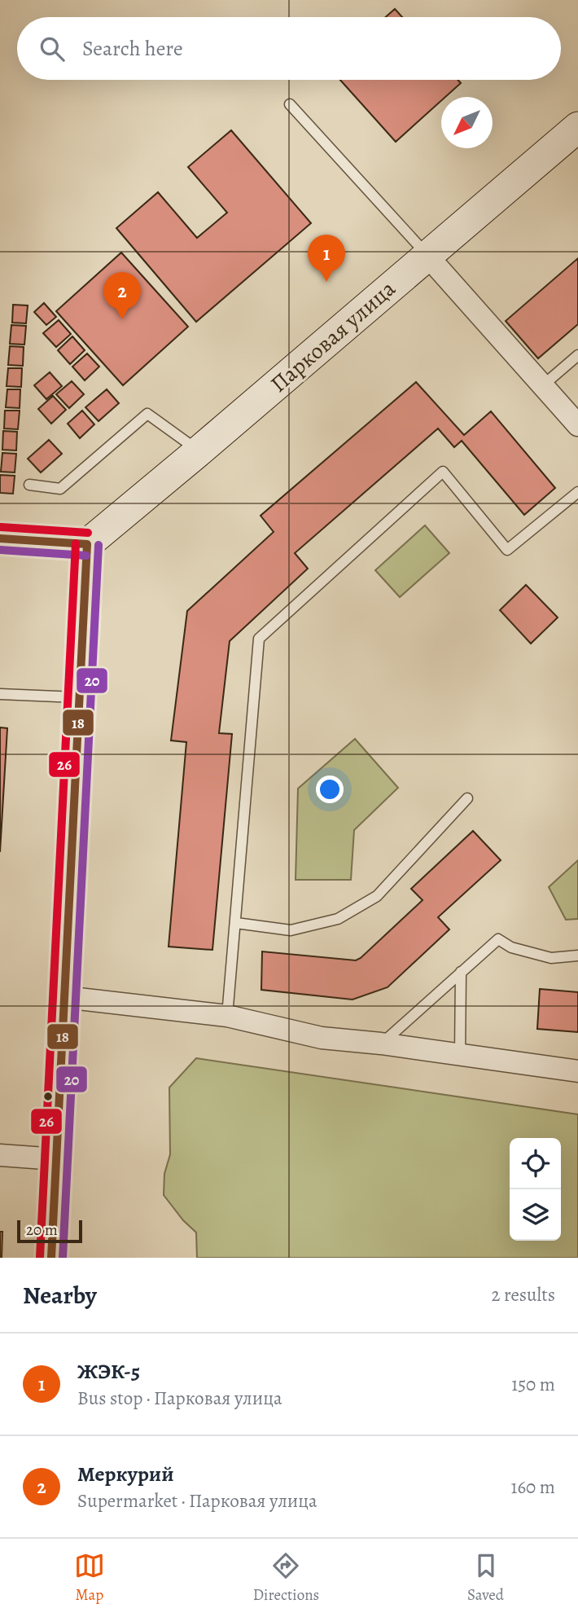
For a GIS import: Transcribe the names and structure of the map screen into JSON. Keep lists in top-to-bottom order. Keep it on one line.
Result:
{"streets":{"street":["Парковая улица"]},"lines":["transit line 26","transit line 18","transit line 20"],"scale_bar":"20 m","north":"bottom left","page":{"search":"Search here","pins":["1","2"],"scale":"20 m","heading":["Nearby","2 results"],"list":[{"mark":"1","name":"ЖЭК-5","note":"Bus stop · Парковая улица","value":"150 m"},{"mark":"2","name":"Меркурий","note":"Supermarket · Парковая улица","value":"160 m"}],"nav":["Map","Directions","Saved"]}}
